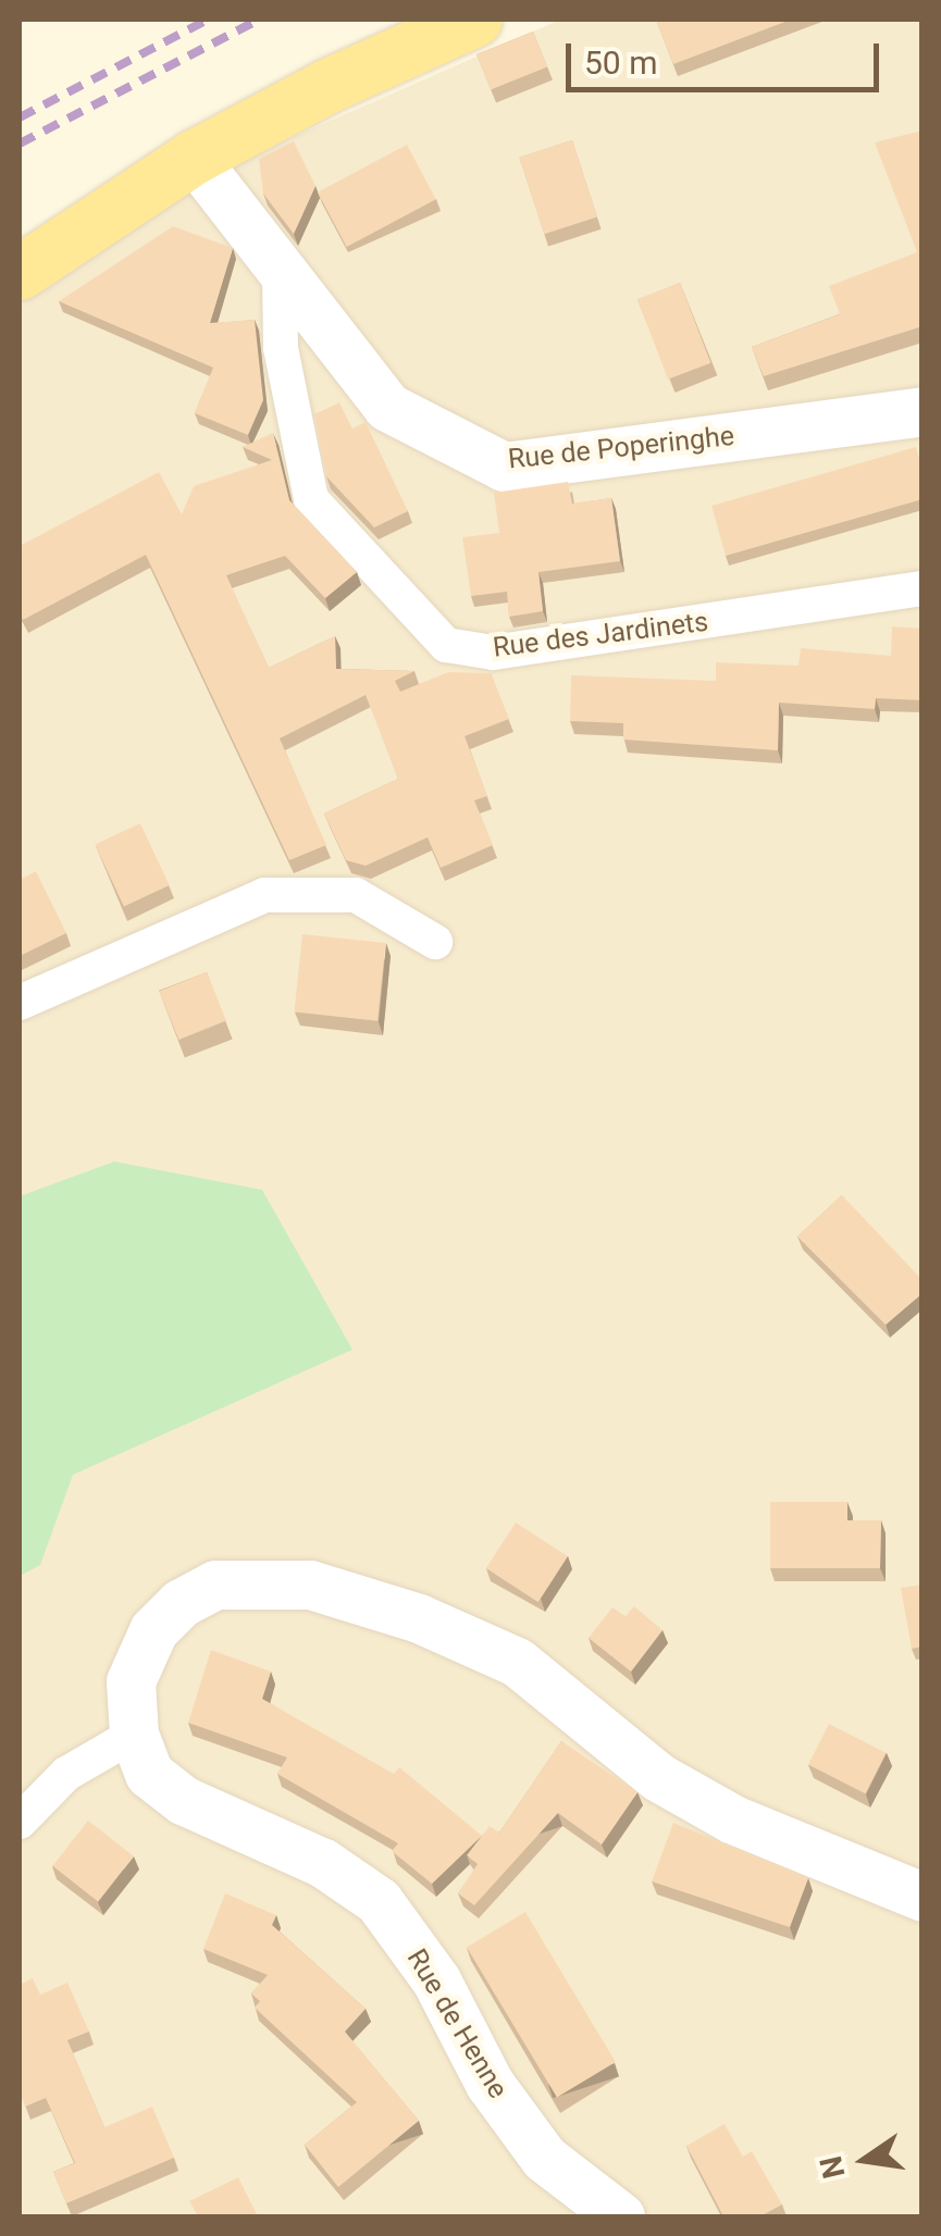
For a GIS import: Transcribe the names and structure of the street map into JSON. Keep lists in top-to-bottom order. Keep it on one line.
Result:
{"streets":{"street":["Rue de Poperinghe","Rue des Jardinets","Rue de Henne"]},"crossings":[["Rue de Poperinghe","Rue des Jardinets"]],"scale_bar":"50 m","north":"left"}
